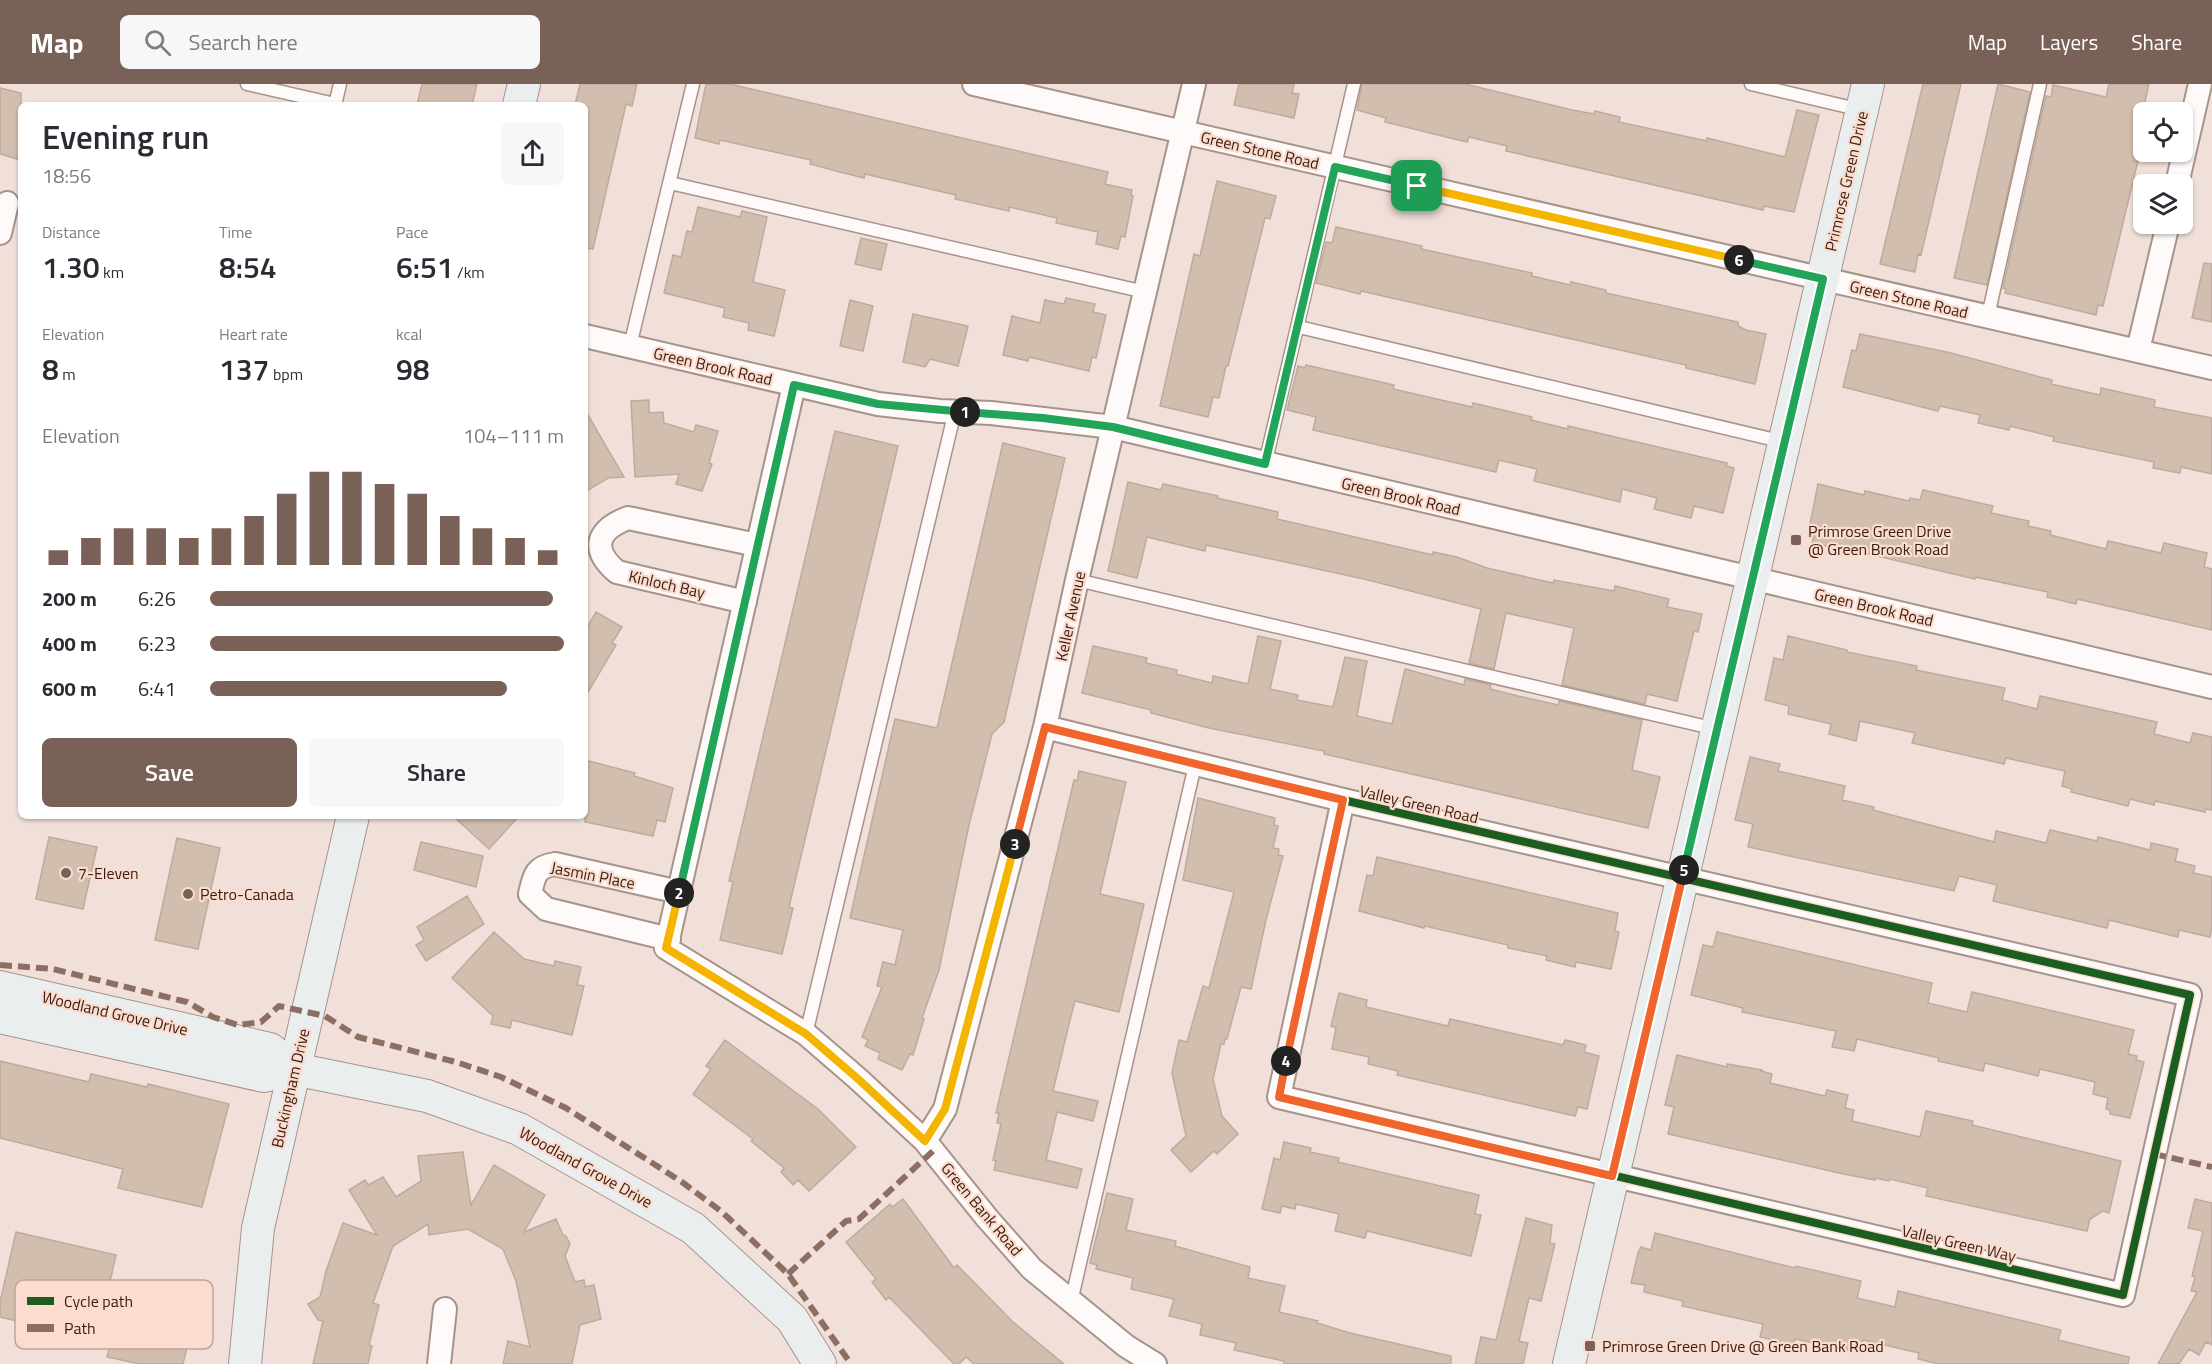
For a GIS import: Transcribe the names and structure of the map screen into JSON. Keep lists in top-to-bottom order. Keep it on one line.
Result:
{"streets":{"street":["Green Stone Road","Primrose Green Drive","Green Brook Road","Kinloch Bay","Keller Avenue","Valley Green Road","Jasmin Place","Woodland Grove Drive","Buckingham Drive","Green Bank Road","Valley Green Way"]},"crossings":[["Green Stone Road","Primrose Green Drive"],["Green Stone Road","Keller Avenue"],["Primrose Green Drive","Green Brook Road"],["Primrose Green Drive","Valley Green Road"],["Primrose Green Drive","Valley Green Way"],["Green Brook Road","Keller Avenue"],["Keller Avenue","Valley Green Road"],["Keller Avenue","Green Bank Road"],["Valley Green Road","Valley Green Way"],["Jasmin Place","Green Bank Road"],["Woodland Grove Drive","Buckingham Drive"]],"places":{"transit":["Primrose Green Drive @ Green Brook Road","Primrose Green Drive @ Green Bank Road"],"other":["7-Eleven","Petro-Canada"]},"legend":["Cycle path","Path"],"page":{"header":"Map","search":"Search here","nav":["Map","Layers","Share"],"heading":["Evening run","18:56"],"stats":[["Distance","1.30 km"],["Time","8:54"],["Pace","6:51 /km"],["Elevation","8 m"],["Heart rate","137 bpm"],["kcal","98"]],"pins":["6","1","3","5","2","4"],"chart":["Elevation","104–111 m"],"list":[{"name":"200 m","note":"6:26"},{"name":"400 m","note":"6:23"},{"name":"600 m","note":"6:41"}],"buttons":["Save","Share"]}}
